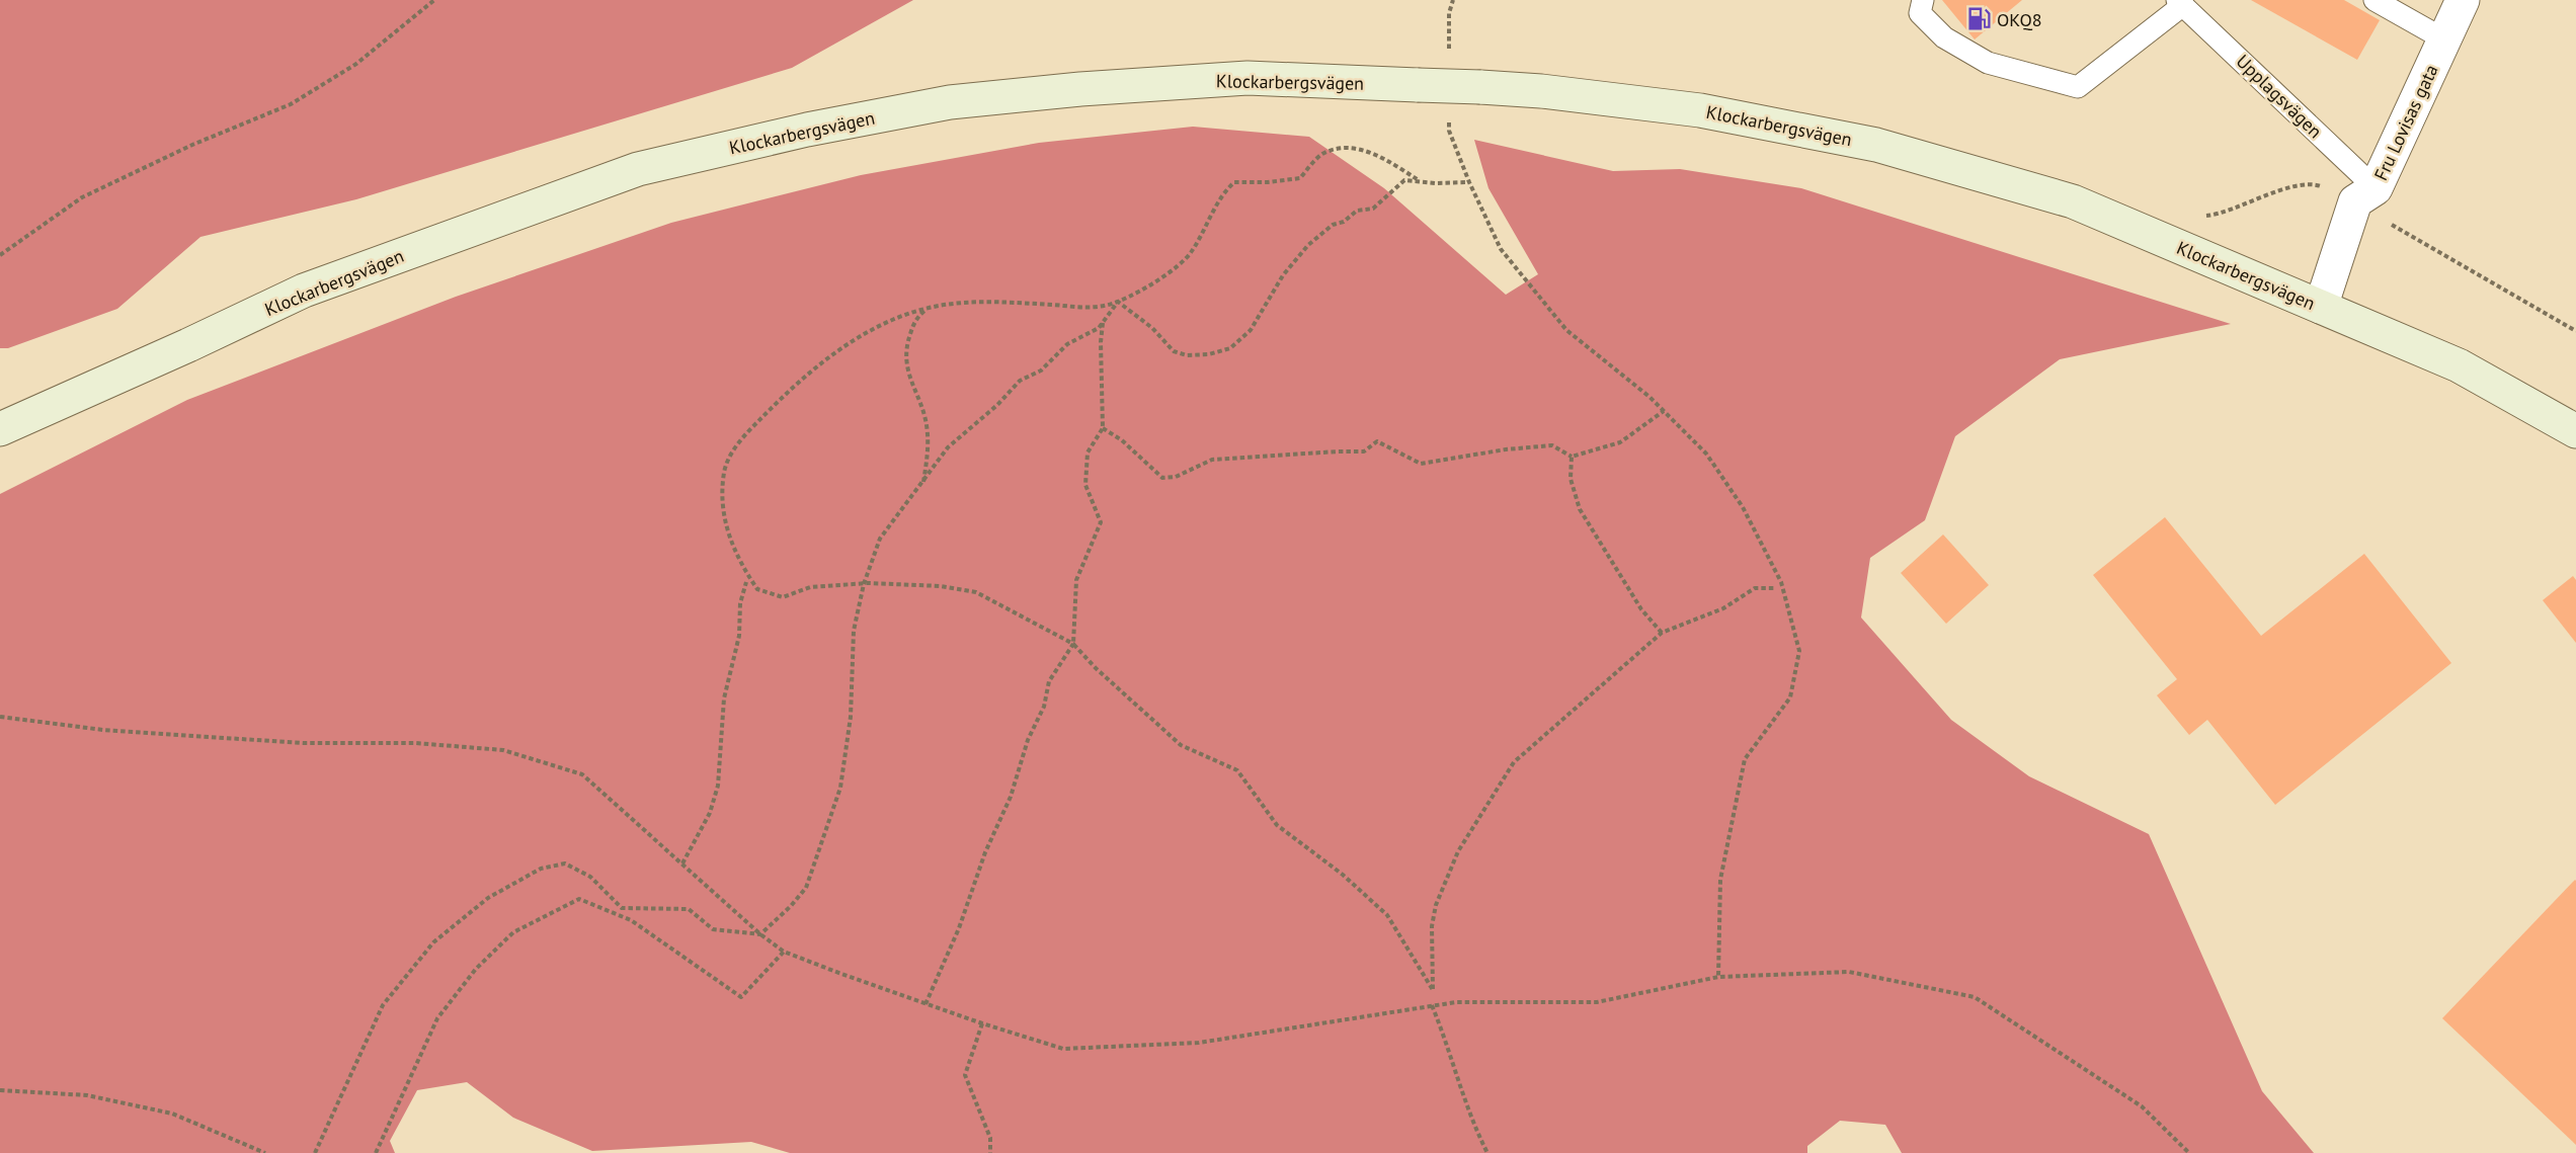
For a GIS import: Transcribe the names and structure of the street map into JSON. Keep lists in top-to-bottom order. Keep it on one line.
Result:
{"streets":{"main road":["Klockarbergsvägen"],"street":["Fru Lovisas gata"],"lane":["Upplagsvägen"]},"crossings":[["Klockarbergsvägen","Fru Lovisas gata"],["Upplagsvägen","Fru Lovisas gata"]],"places":{"fuel station":["OKQ8"]}}
